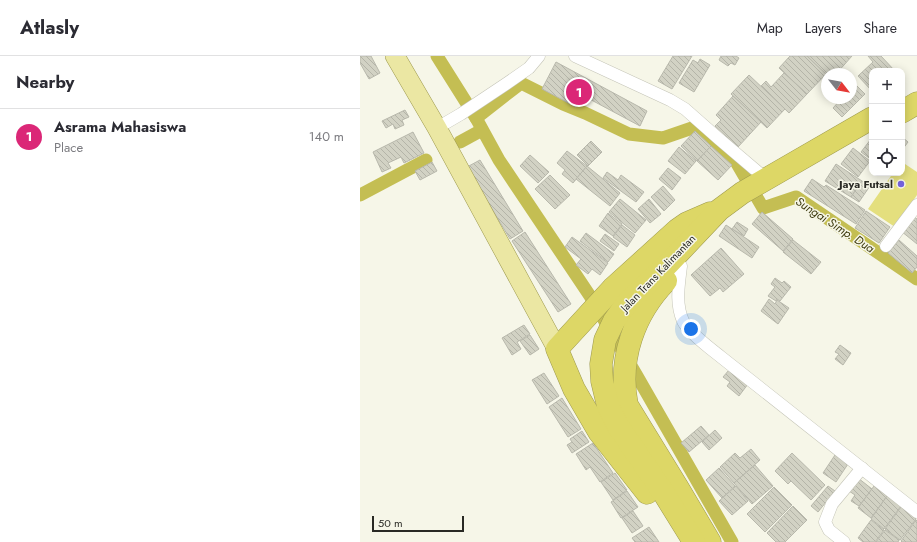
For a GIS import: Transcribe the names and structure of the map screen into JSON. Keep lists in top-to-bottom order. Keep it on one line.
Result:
{"streets":{"highway":["Jalan Trans Kalimantan"]},"water":["Sungai Simp. Dua"],"places":["Jaya Futsal"],"scale_bar":"50 m","north":"bottom right","page":{"header":"Atlasly","nav":["Map","Layers","Share"],"heading":"Nearby","map_buttons":["+","−"],"pins":"1","list":[{"mark":"1","name":"Asrama Mahasiswa","note":"Place","value":"140 m"}],"scale":"50 m"}}
